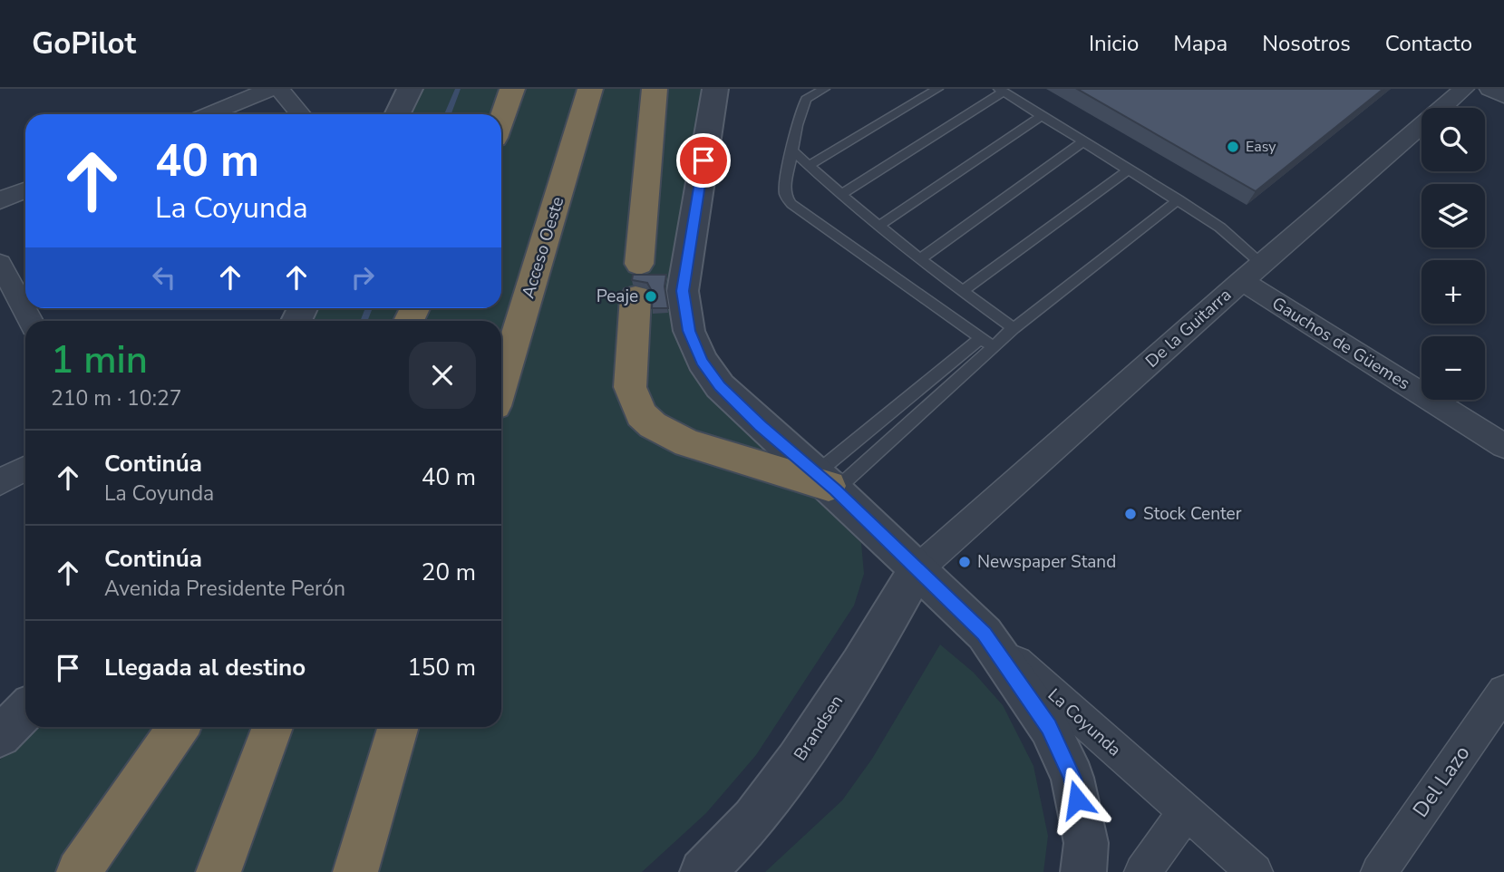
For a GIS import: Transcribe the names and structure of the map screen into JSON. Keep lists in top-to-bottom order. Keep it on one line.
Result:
{"streets":{"highway":["Acceso Oeste"],"street":["De la Guitarra","Gauchos de Güemes","La Coyunda","Brandsen","Del Lazo"]},"crossings":[["De la Guitarra","Gauchos de Güemes"],["De la Guitarra","La Coyunda"],["De la Guitarra","Brandsen"],["La Coyunda","Brandsen"]],"places":["Easy","Peaje","Stock Center","Newspaper Stand"],"page":{"header":"GoPilot","nav":["Inicio","Mapa","Nosotros","Contacto"],"map_buttons":["+","−"],"turn":["40 m","La Coyunda"],"heading":["1 min","210 m · 10:27"],"list":[{"name":"Continúa","note":"La Coyunda","value":"40 m"},{"name":"Continúa","note":"Avenida Presidente Perón","value":"20 m"},{"name":"Llegada al destino","value":"150 m"}]}}
